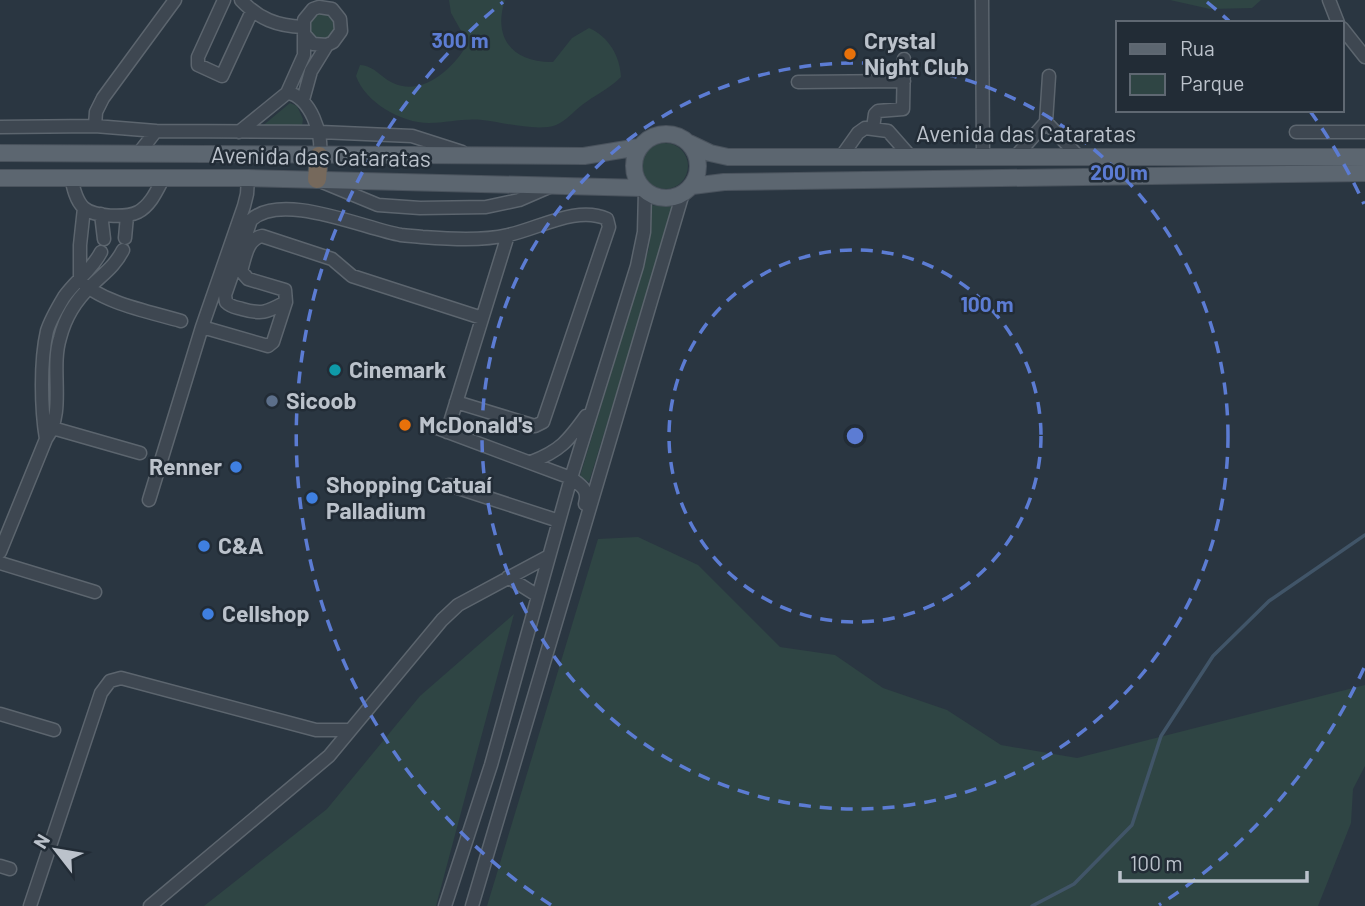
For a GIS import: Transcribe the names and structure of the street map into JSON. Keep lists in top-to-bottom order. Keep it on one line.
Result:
{"streets":{"main road":["Avenida das Cataratas"]},"places":["Crystal Night Club","Cinemark","Sicoob","McDonald's","Renner","Shopping Catuaí Palladium","C&A","Cellshop"],"legend":["Rua","Parque"],"scale_bar":"100 m","north":"top left","rings":["300 m","200 m","100 m"]}
